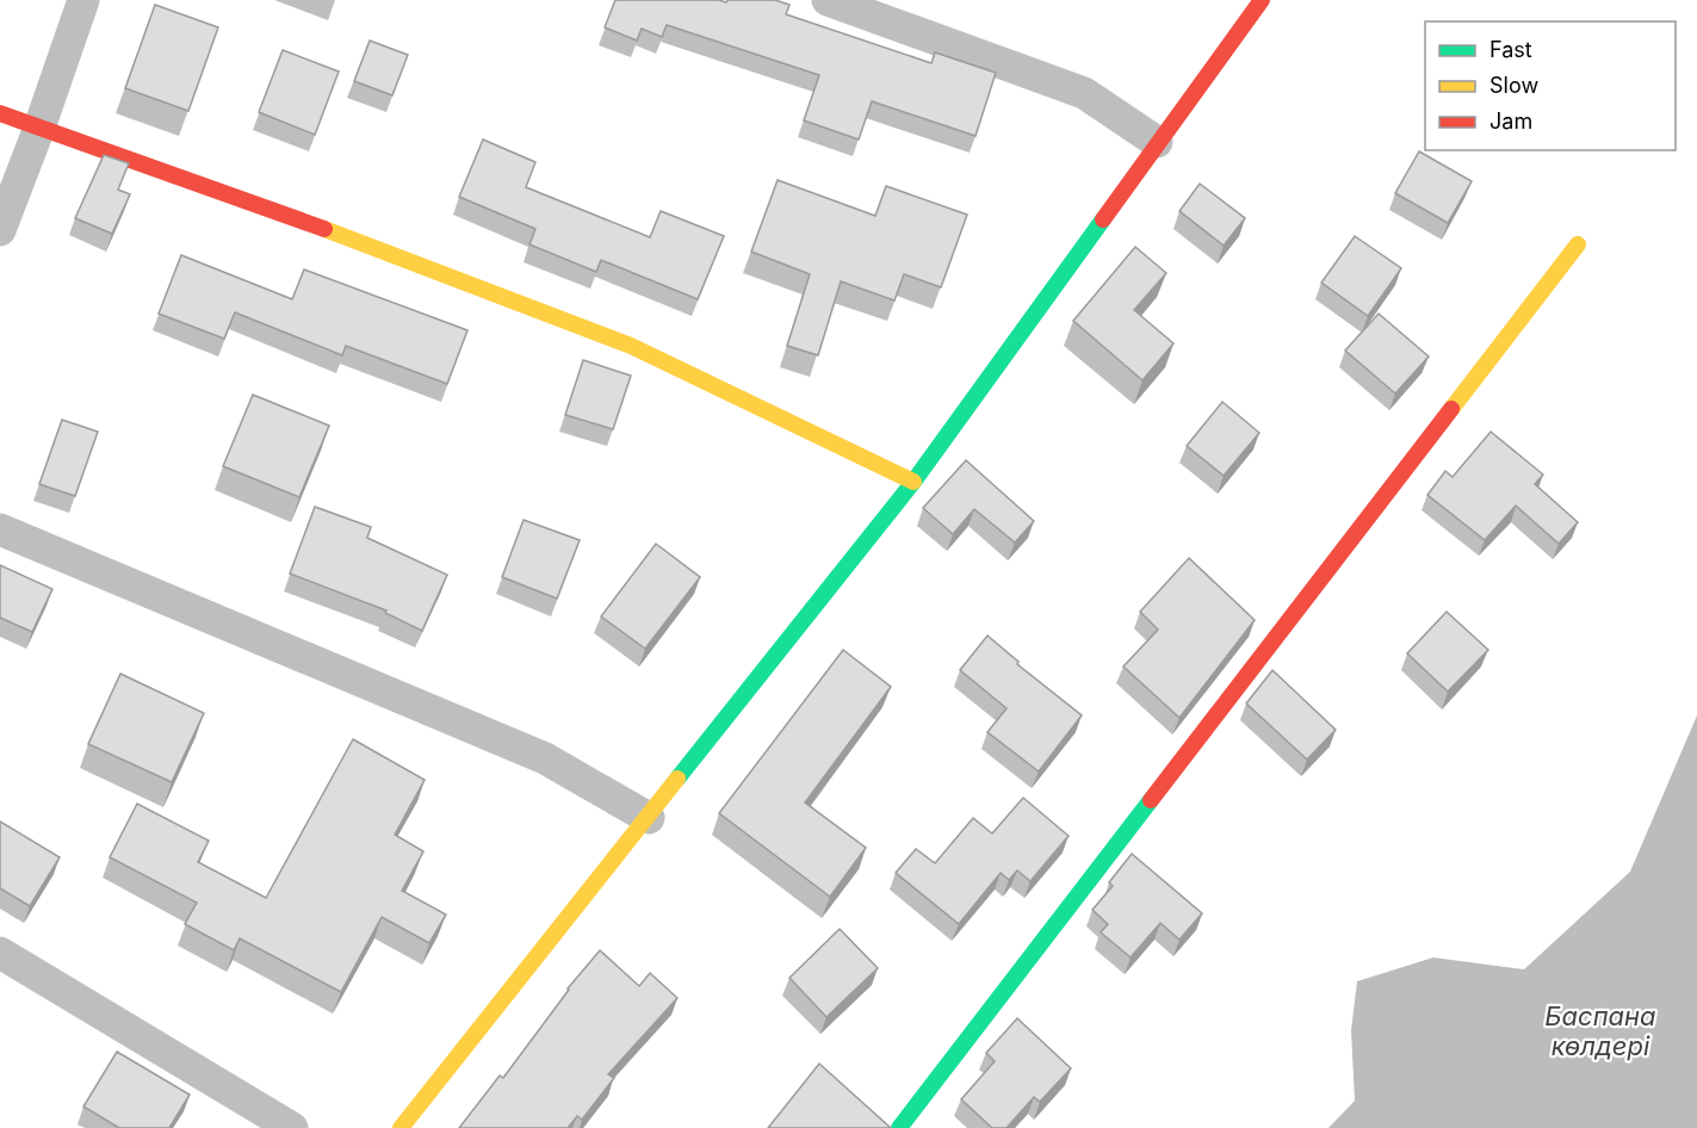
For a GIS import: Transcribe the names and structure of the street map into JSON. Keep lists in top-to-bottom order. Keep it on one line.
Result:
{"water":["Баспана көлдері"],"legend":["Fast","Slow","Jam"]}
